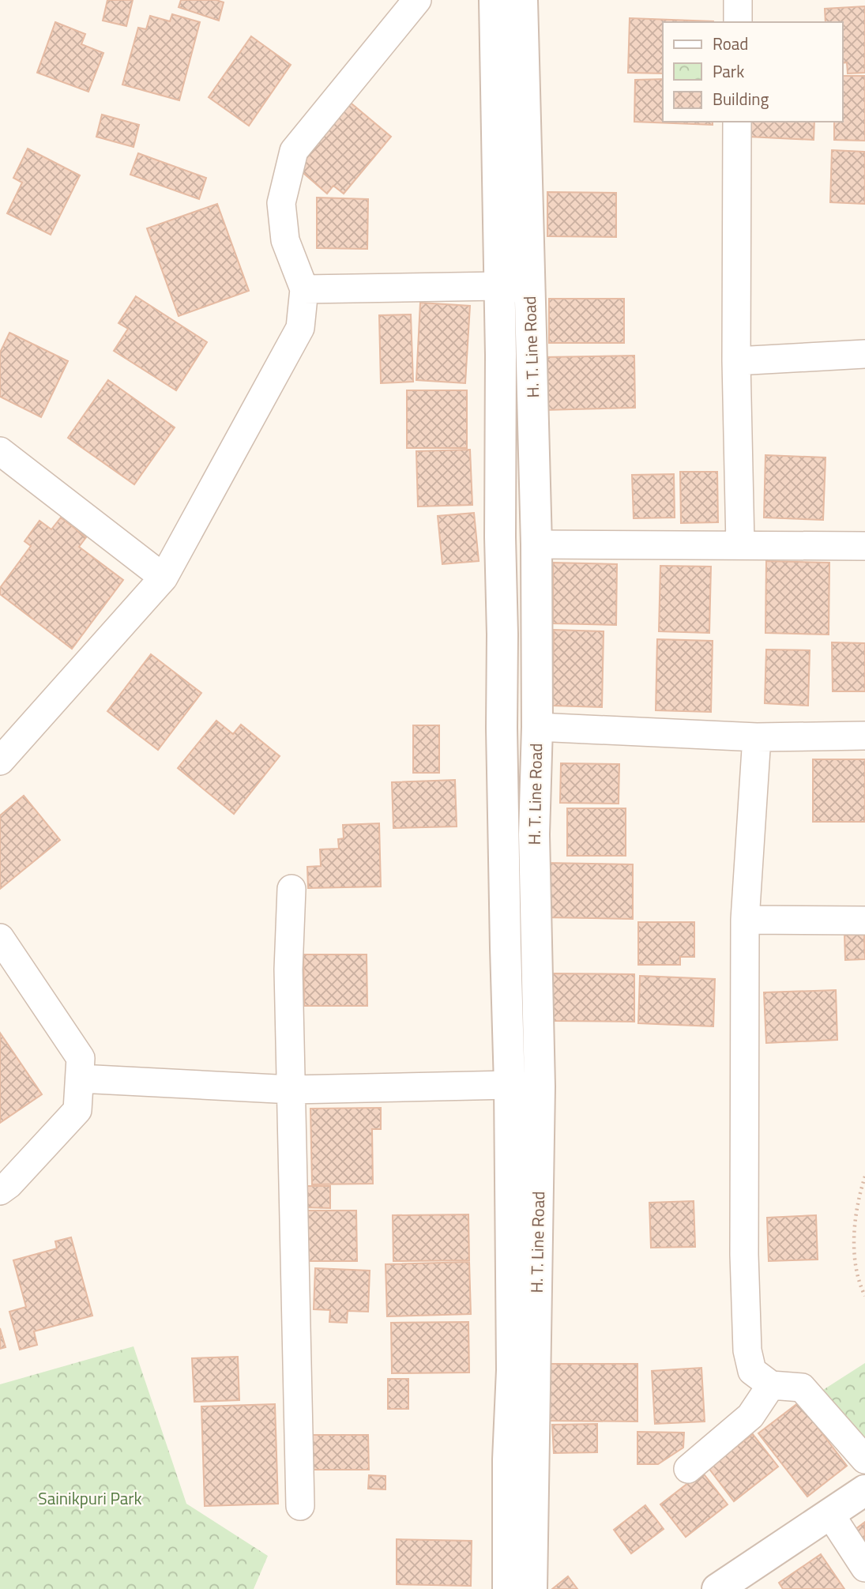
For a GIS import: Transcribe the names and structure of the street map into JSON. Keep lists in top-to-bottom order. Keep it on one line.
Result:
{"streets":{"street":["H. T. Line Road"]},"parks":["Sainikpuri Park"],"legend":["Road","Park","Building"]}
